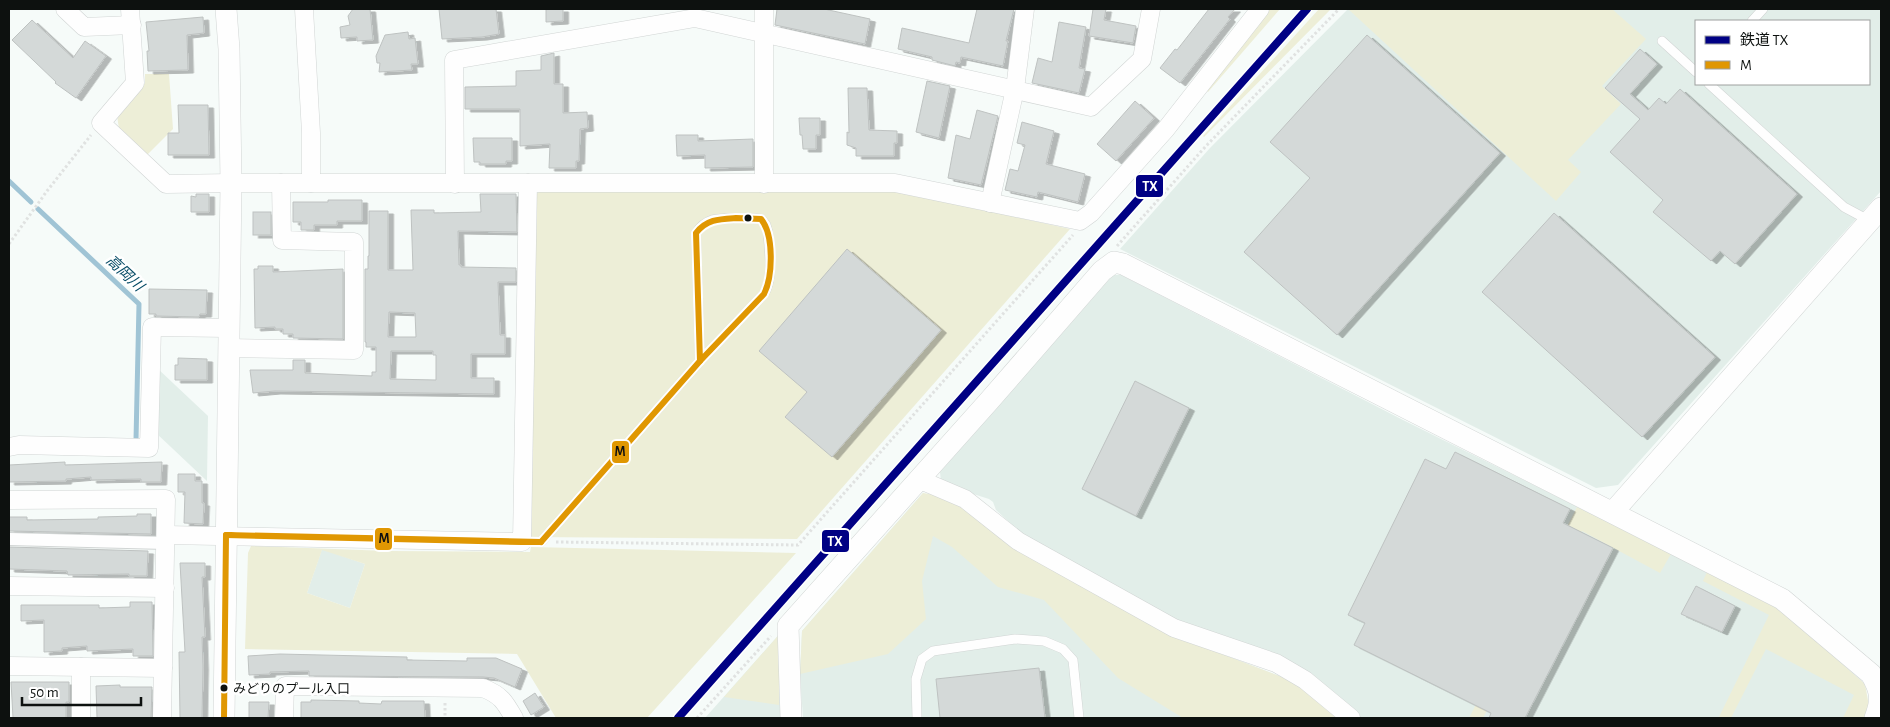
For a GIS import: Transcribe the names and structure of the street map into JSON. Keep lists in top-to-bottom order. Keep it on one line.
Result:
{"water":["高岡川"],"places":["みどりのプール入口"],"lines":["rail line TX","transit line M"],"legend":["鉄道 TX","M"],"scale_bar":"50 m"}
